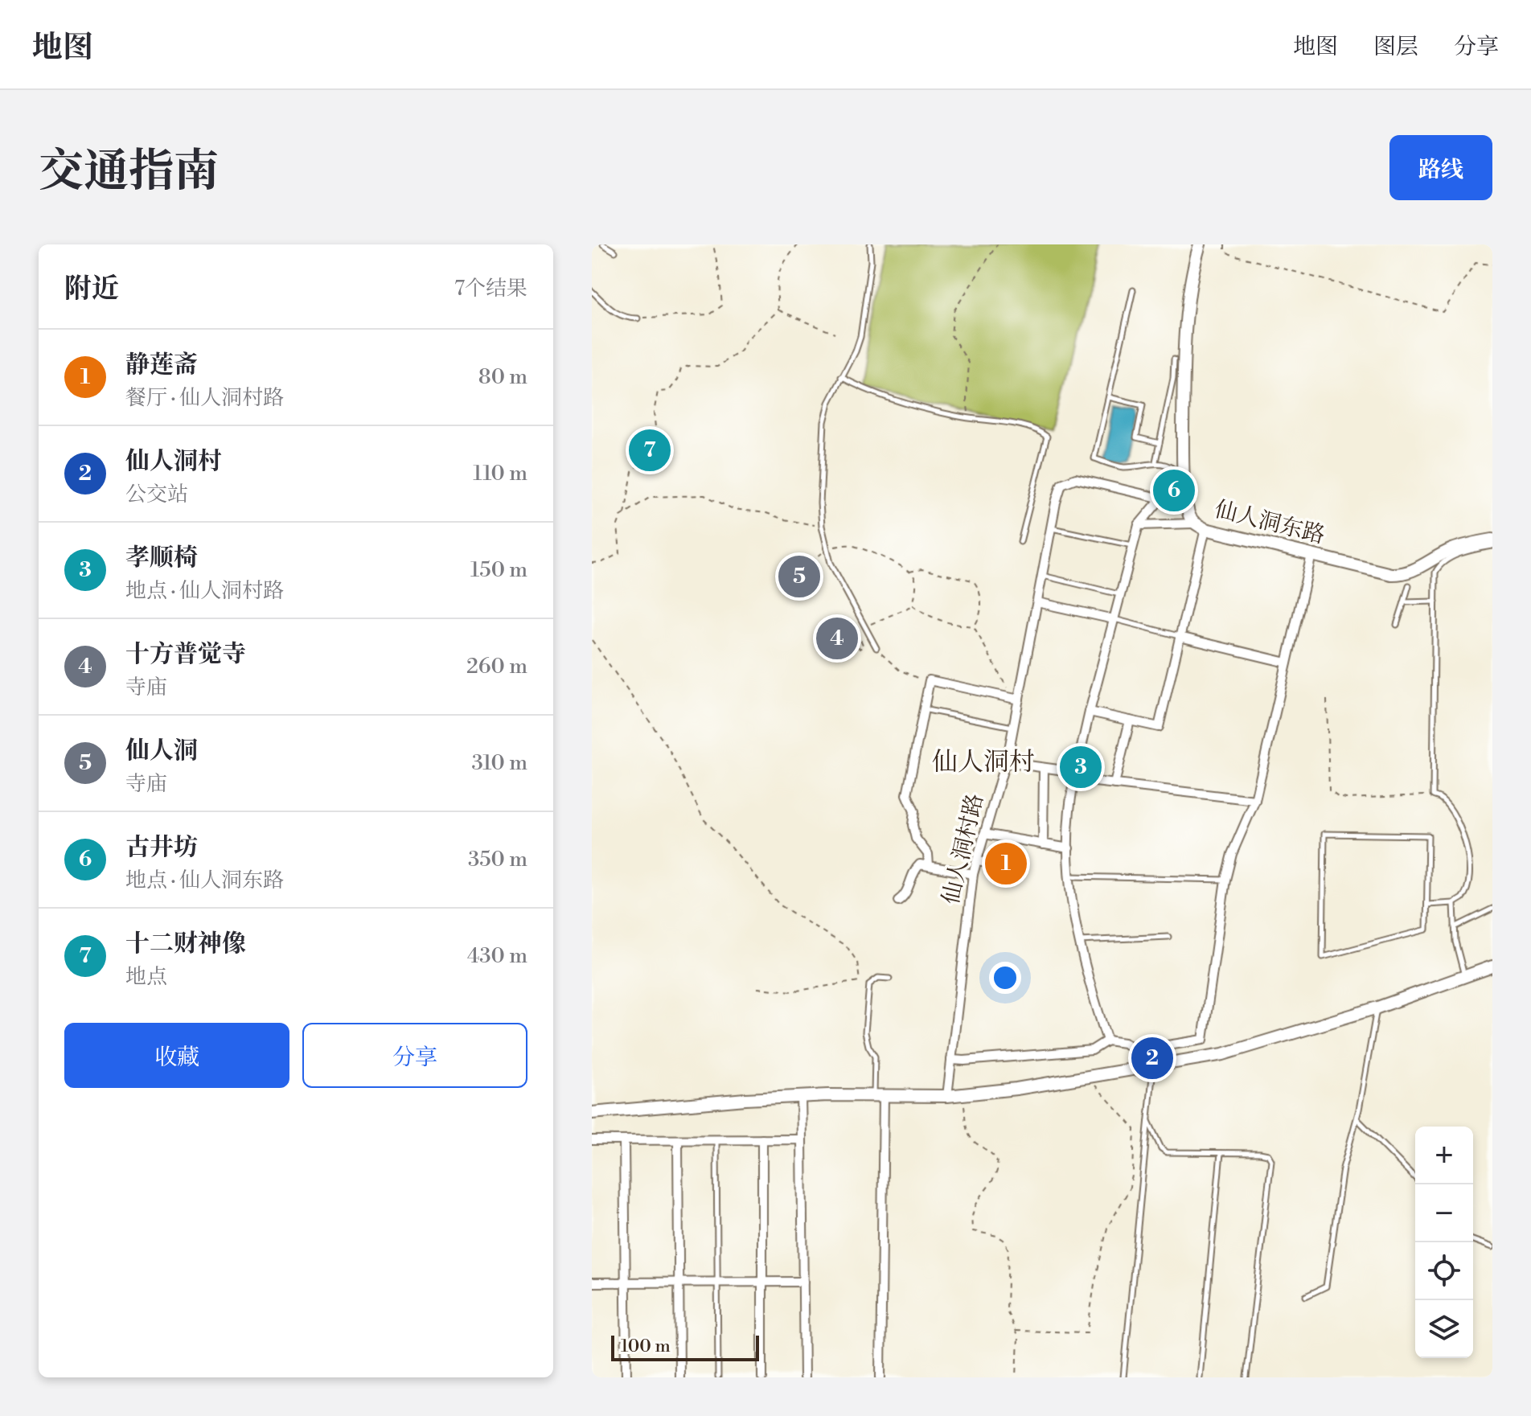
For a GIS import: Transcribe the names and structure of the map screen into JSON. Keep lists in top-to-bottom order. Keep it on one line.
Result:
{"streets":{"street":["仙人洞东路","仙人洞村路"]},"districts":["仙人洞村"],"scale_bar":"100 m","page":{"header":"地图","nav":["地图","图层","分享"],"title":"交通指南","buttons":["路线",["收藏","分享"]],"heading":["附近","7个结果"],"list":[{"mark":"1","name":"静莲斋","note":"餐厅 · 仙人洞村路","value":"80 m"},{"mark":"2","name":"仙人洞村","note":"公交站","value":"110 m"},{"mark":"3","name":"孝顺椅","note":"地点 · 仙人洞村路","value":"150 m"},{"mark":"4","name":"十方普觉寺","note":"寺庙","value":"260 m"},{"mark":"5","name":"仙人洞","note":"寺庙","value":"310 m"},{"mark":"6","name":"古井坊","note":"地点 · 仙人洞东路","value":"350 m"},{"mark":"7","name":"十二财神像","note":"地点","value":"430 m"}],"pins":["7","6","5","4","3","1","2"],"map_buttons":["+","−"],"scale":"100 m"}}
